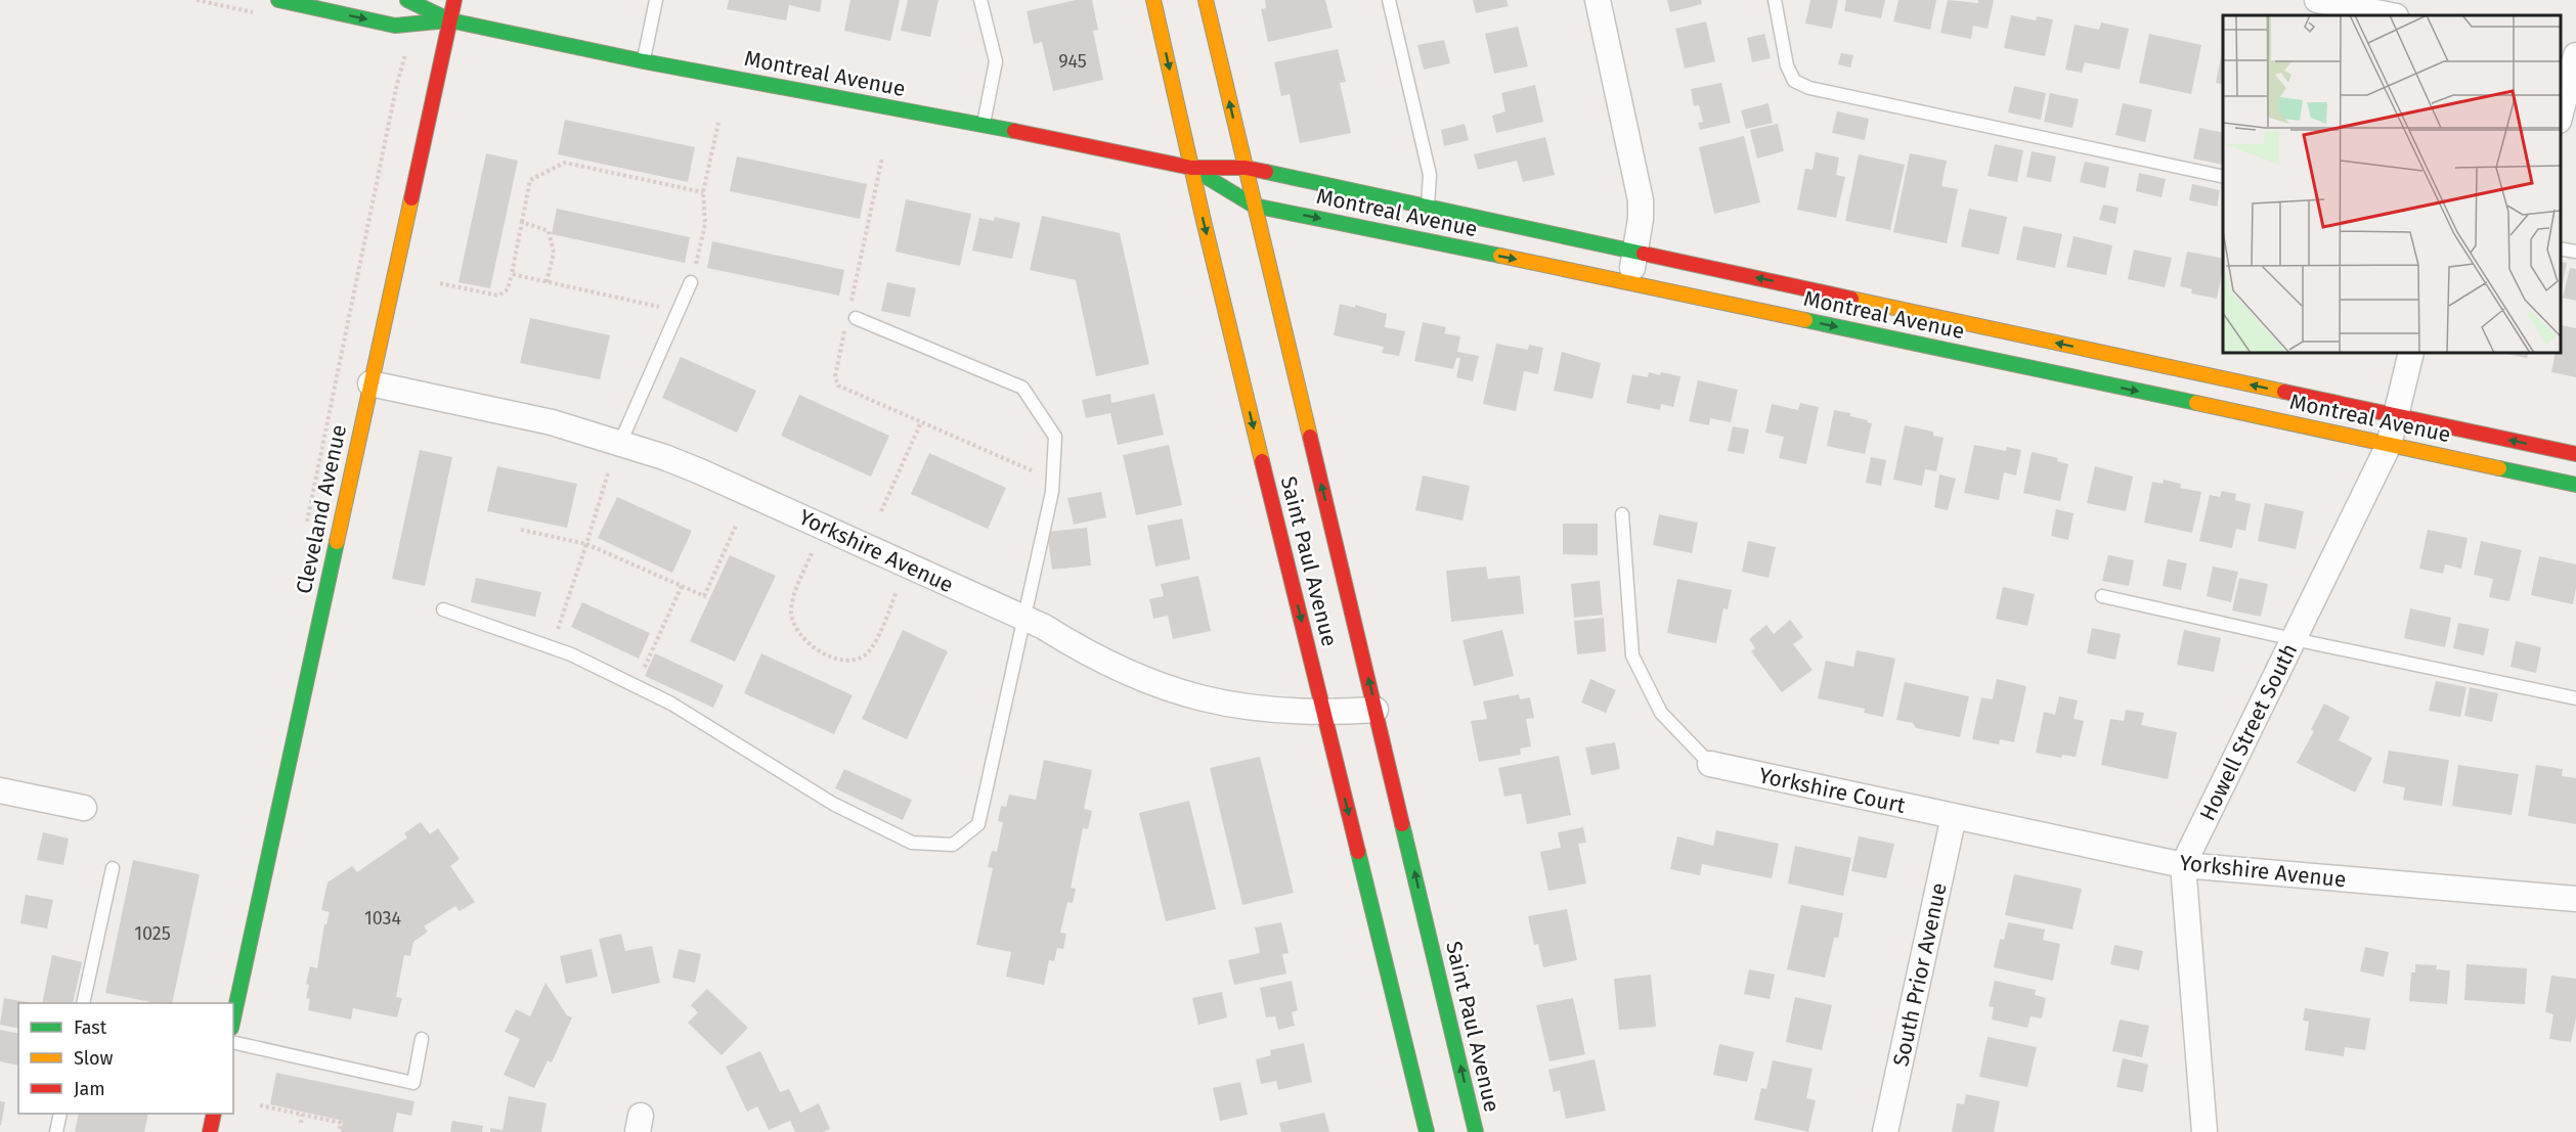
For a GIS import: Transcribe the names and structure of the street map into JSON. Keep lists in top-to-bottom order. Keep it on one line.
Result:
{"streets":{"street":["Montreal Avenue","Cleveland Avenue","Yorkshire Avenue","Saint Paul Avenue","Howell Street South","Yorkshire Court","South Prior Avenue"]},"crossings":[["Montreal Avenue","Cleveland Avenue"],["Montreal Avenue","Saint Paul Avenue"],["Montreal Avenue","Howell Street South"],["Cleveland Avenue","Yorkshire Avenue"],["Yorkshire Avenue","Saint Paul Avenue"],["Yorkshire Avenue","Howell Street South"],["Yorkshire Avenue","Yorkshire Court"],["Yorkshire Avenue","South Prior Avenue"],["Yorkshire Court","South Prior Avenue"]],"house_numbers":["945","1034","1025"],"legend":["Fast","Slow","Jam"]}
